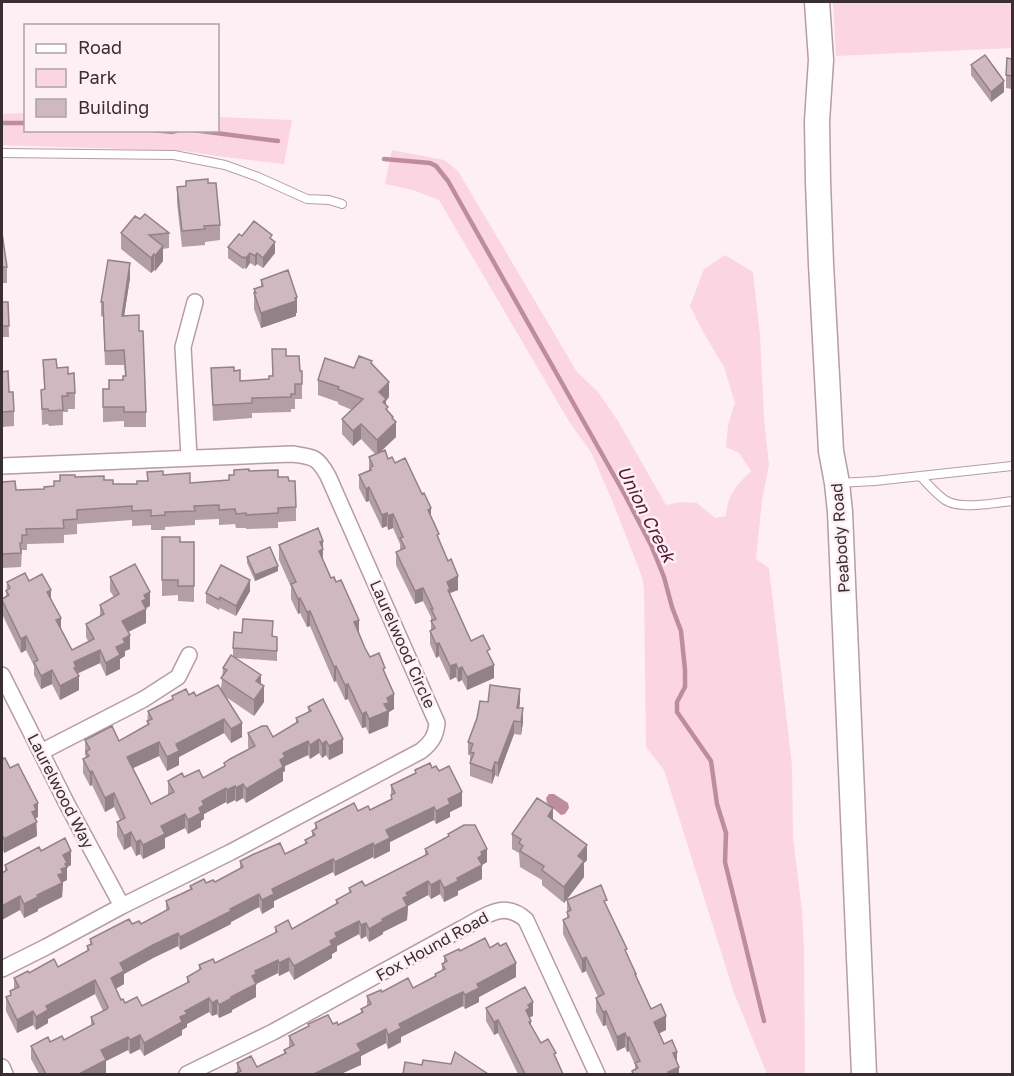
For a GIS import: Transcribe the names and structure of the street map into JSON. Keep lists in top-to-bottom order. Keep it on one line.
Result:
{"streets":{"main road":["Peabody Road"],"street":["Laurelwood Circle","Laurelwood Way","Fox Hound Road"]},"crossings":[["Laurelwood Circle","Laurelwood Way"]],"water":["Union Creek"],"legend":["Road","Park","Building"]}
